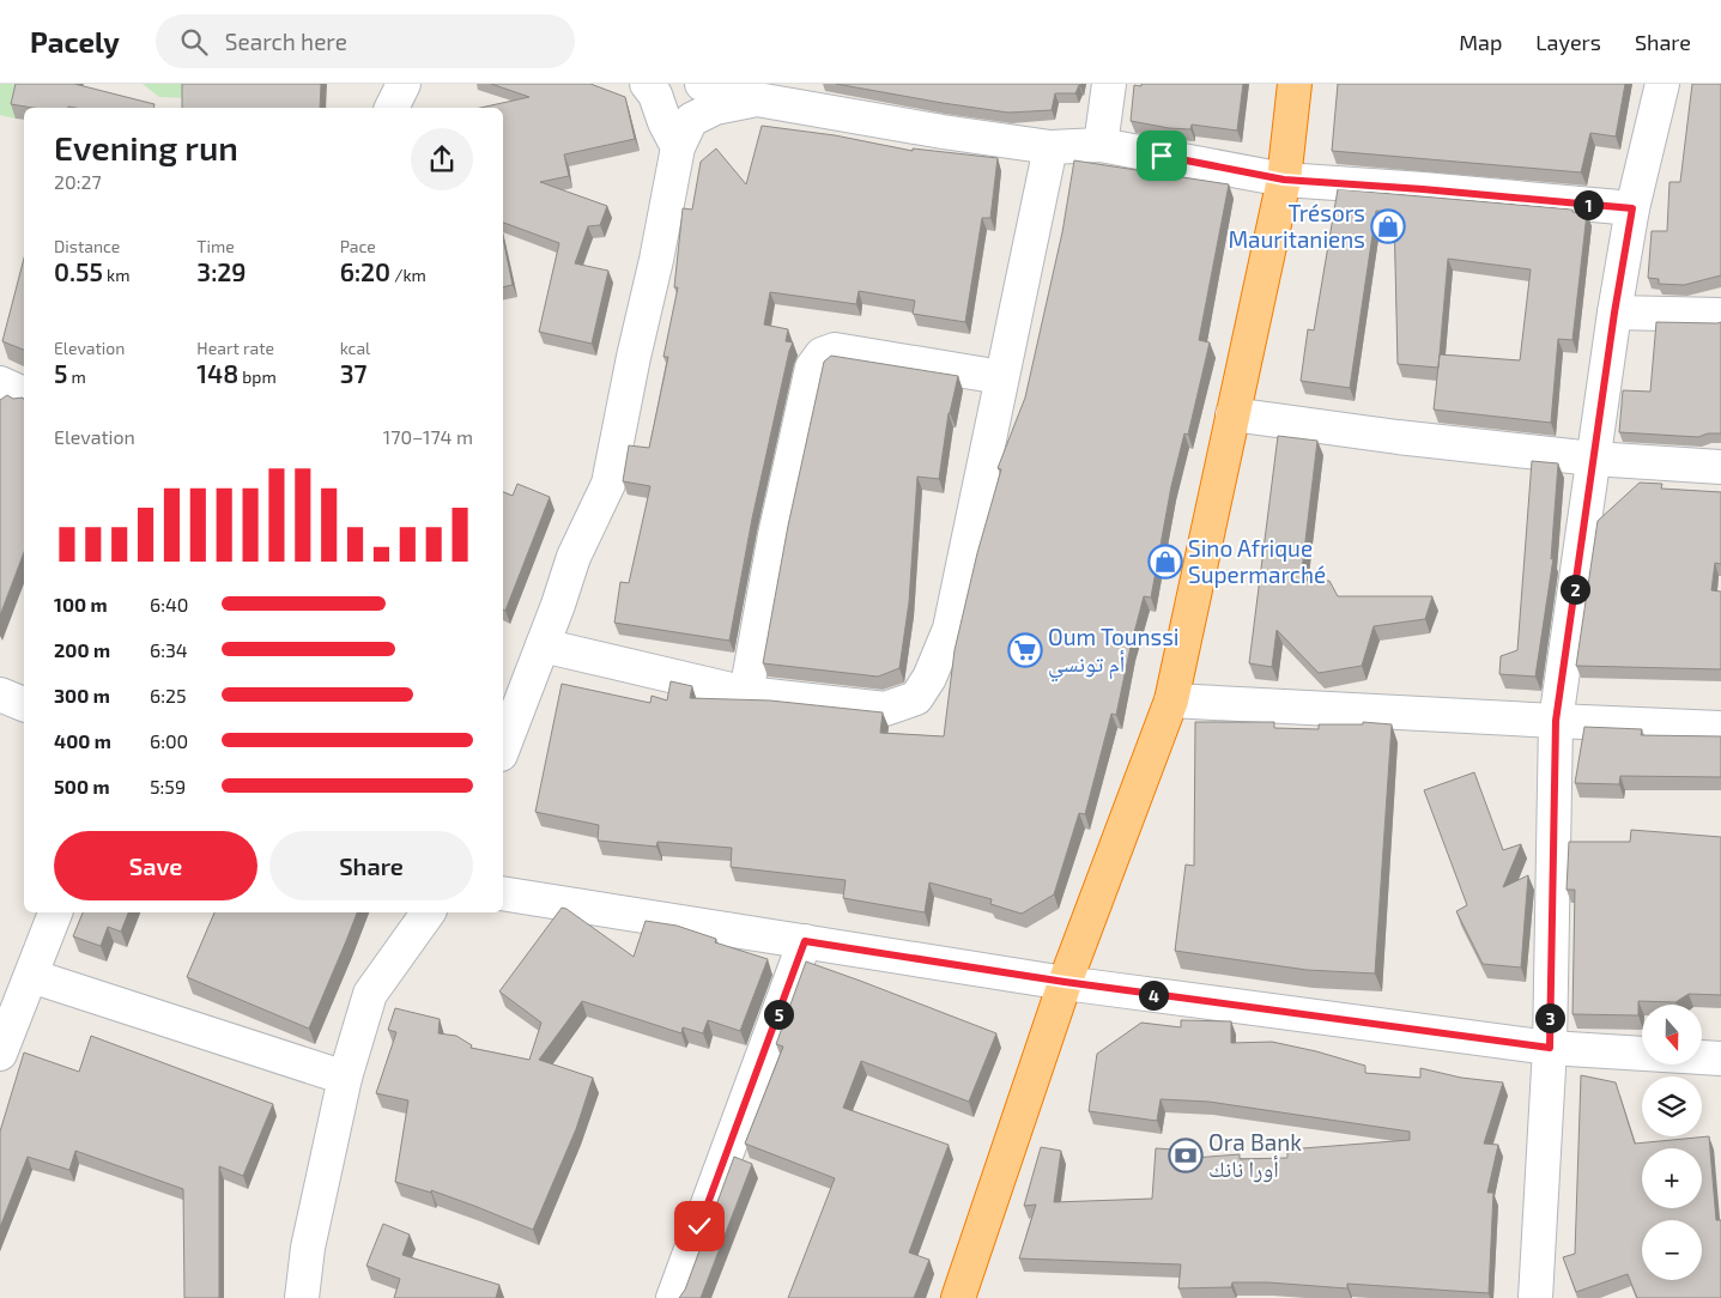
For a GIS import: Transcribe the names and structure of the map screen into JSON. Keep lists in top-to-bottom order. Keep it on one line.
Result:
{"places":{"shop":["Trésors Mauritaniens","Sino Afrique Supermarché"],"supermarket":["Oum Tounssi أم تونسي"],"bank":["Ora Bank أورا نانك"]},"north":"bottom","page":{"header":"Pacely","search":"Search here","nav":["Map","Layers","Share"],"heading":["Evening run","20:27"],"pins":["1","2","4","5","3"],"stats":[["Distance","0.55 km"],["Time","3:29"],["Pace","6:20 /km"],["Elevation","5 m"],["Heart rate","148 bpm"],["kcal","37"]],"chart":["Elevation","170–174 m"],"list":[{"name":"100 m","note":"6:40"},{"name":"200 m","note":"6:34"},{"name":"300 m","note":"6:25"},{"name":"400 m","note":"6:00"},{"name":"500 m","note":"5:59"}],"buttons":["Save","Share"],"map_buttons":["+","−"]}}
